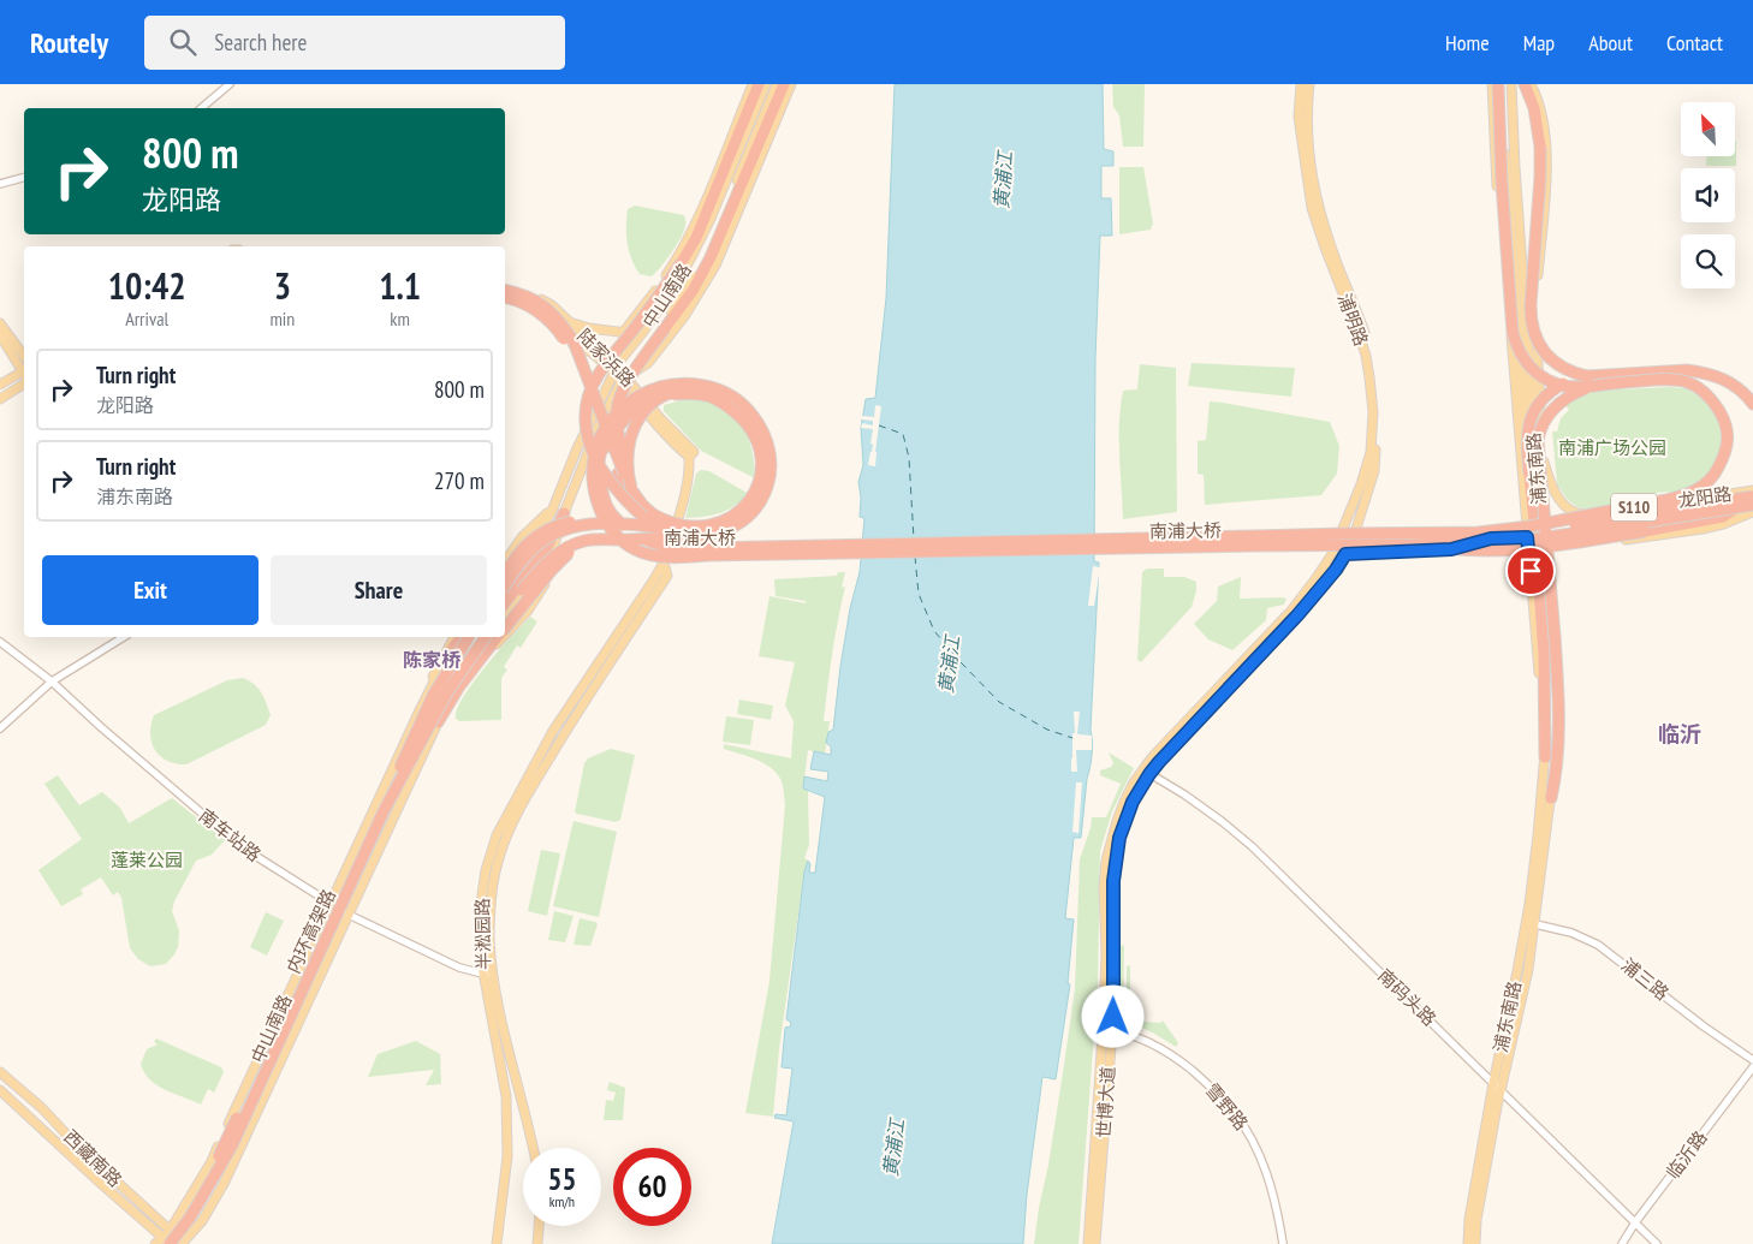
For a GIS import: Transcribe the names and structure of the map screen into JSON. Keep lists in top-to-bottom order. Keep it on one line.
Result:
{"streets":{"highway":["南浦大桥","内环高架路"],"main road":["中山南路","浦明路","陆家浜路","浦东南路","龙阳路","S110","半淞园路","世博大道","西藏南路"],"street":["南车站路","浦三路","南码头路","雪野路","临沂路"]},"crossings":[["中山南路","陆家浜路"],["中山南路","南浦大桥"],["中山南路","南车站路"],["中山南路","内环高架路"],["中山南路","西藏南路"],["浦明路","世博大道"],["陆家浜路","半淞园路"],["浦东南路","龙阳路"],["浦东南路","浦三路"],["浦东南路","南码头路"],["龙阳路","南浦大桥"],["南车站路","半淞园路"],["内环高架路","西藏南路"],["南码头路","世博大道"],["南码头路","临沂路"],["世博大道","雪野路"]],"districts":["陈家桥","临沂"],"water":["黄浦江"],"parks":["南浦广场公园","蓬莱公园"],"north":"top left","page":{"header":"Routely","search":"Search here","nav":["Home","Map","About","Contact"],"turn":["800 m","龙阳路"],"eta":["10:42","Arrival","3","min","1.1","km"],"list":[{"name":"Turn right","note":"龙阳路","value":"800 m"},{"name":"Turn right","note":"浦东南路","value":"270 m"}],"buttons":["Exit","Share"],"speed":"55 km/h","limit":"60"}}
